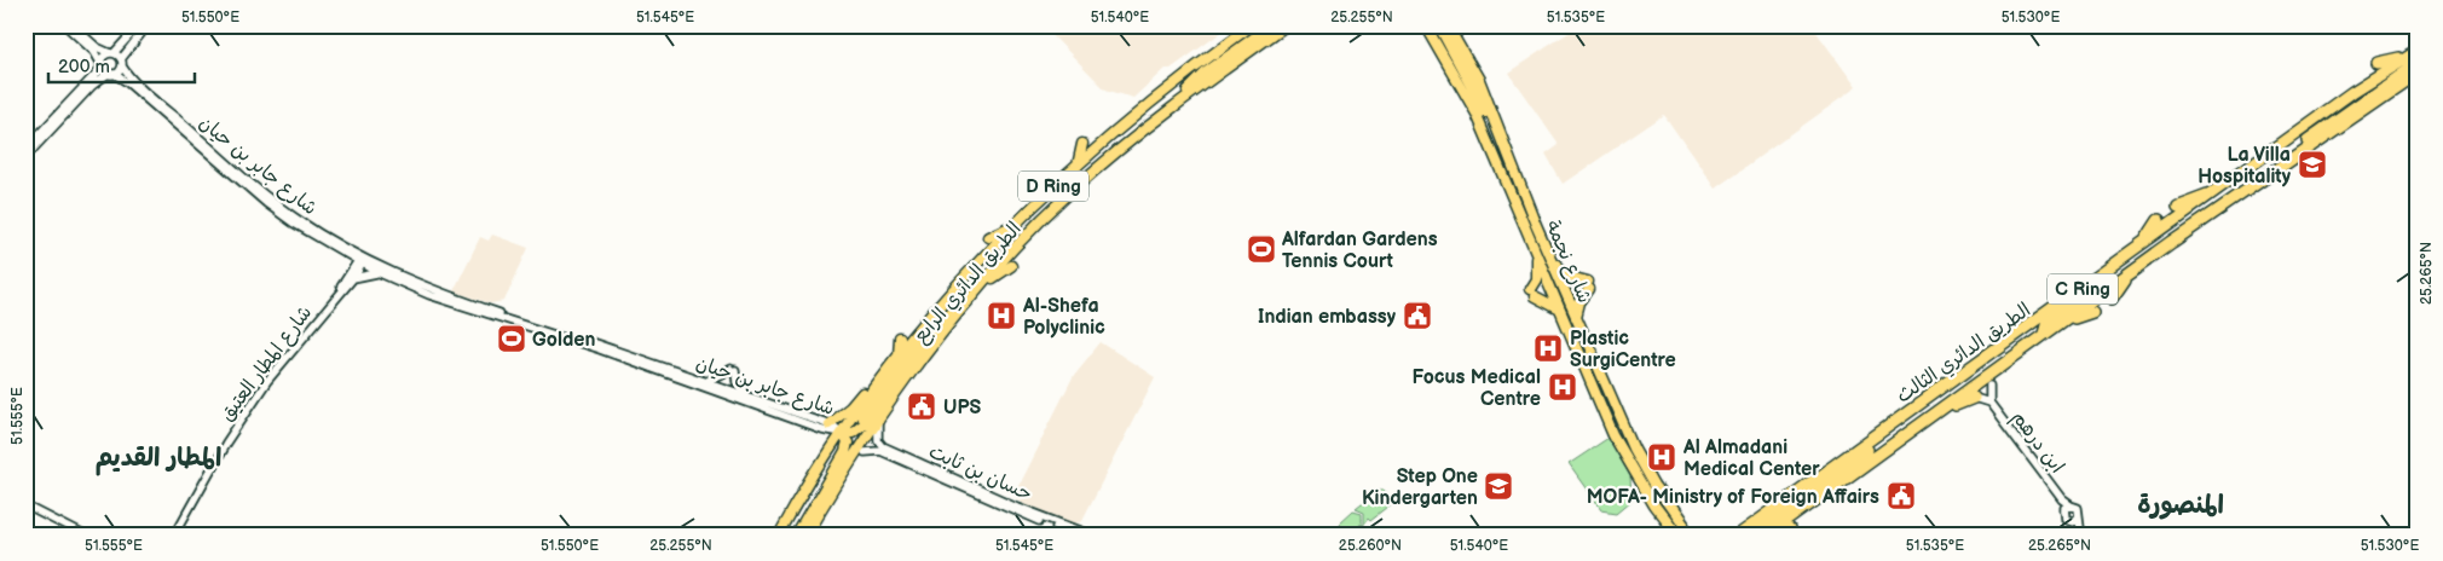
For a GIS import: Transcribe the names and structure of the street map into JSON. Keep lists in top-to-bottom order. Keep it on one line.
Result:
{"streets":{"highway":["C Ring","الطريق الدائري الثالث"],"main road":["D Ring","شارع نجمة","الطريق الدائري الرابع"],"street":["شارع جابر بن حيان","شارع المطار العتيق","ابن درهم","حسان بن ثابت"]},"crossings":[["شارع جابر بن حيان","الطريق الدائري الرابع"],["شارع جابر بن حيان","شارع المطار العتيق"],["الطريق الدائري الرابع","حسان بن ثابت"]],"districts":["المطار القديم","المنصورة"],"places":{"school or university":["La Villa Hospitality","Step One Kindergarten"],"sports":["Alfardan Gardens Tennis Court","Golden"],"hospital":["Al-Shefa Polyclinic","Plastic SurgiCentre","Focus Medical Centre","Al Almadani Medical Center"],"public building":["Indian embassy","UPS","MOFA- Ministry of Foreign Affairs"]},"scale_bar":"200 m","coordinates":["51.550°E","51.545°E","51.540°E","25.255°N","51.535°E","51.530°E","25.265°N","51.555°E","25.260°N"]}
